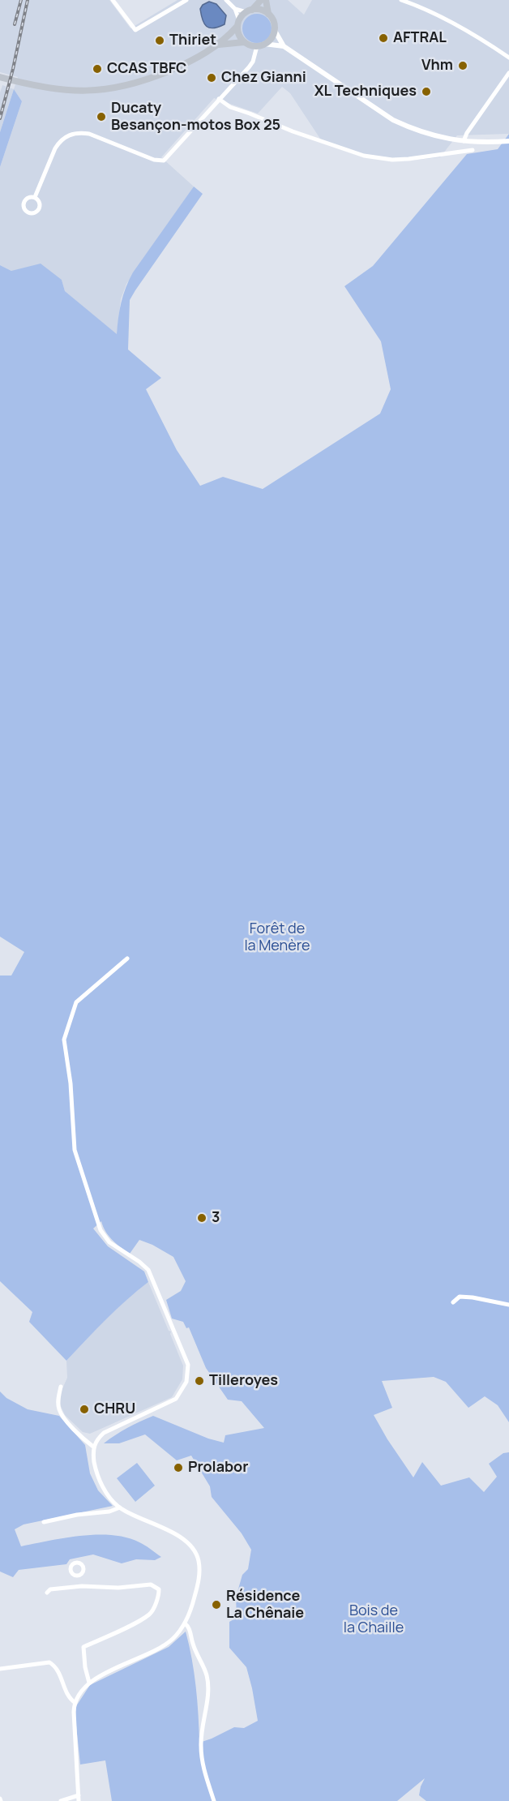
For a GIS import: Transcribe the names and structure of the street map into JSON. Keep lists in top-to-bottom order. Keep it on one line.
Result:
{"parks":["Forêt de la Menère","Bois de la Chaille"],"places":["AFTRAL","Thiriet","Vhm","CCAS TBFC","Chez Gianni","XL Techniques","Ducaty Besançon-motos Box 25","3","Tilleroyes","CHRU","Prolabor","Résidence La Chênaie"]}
